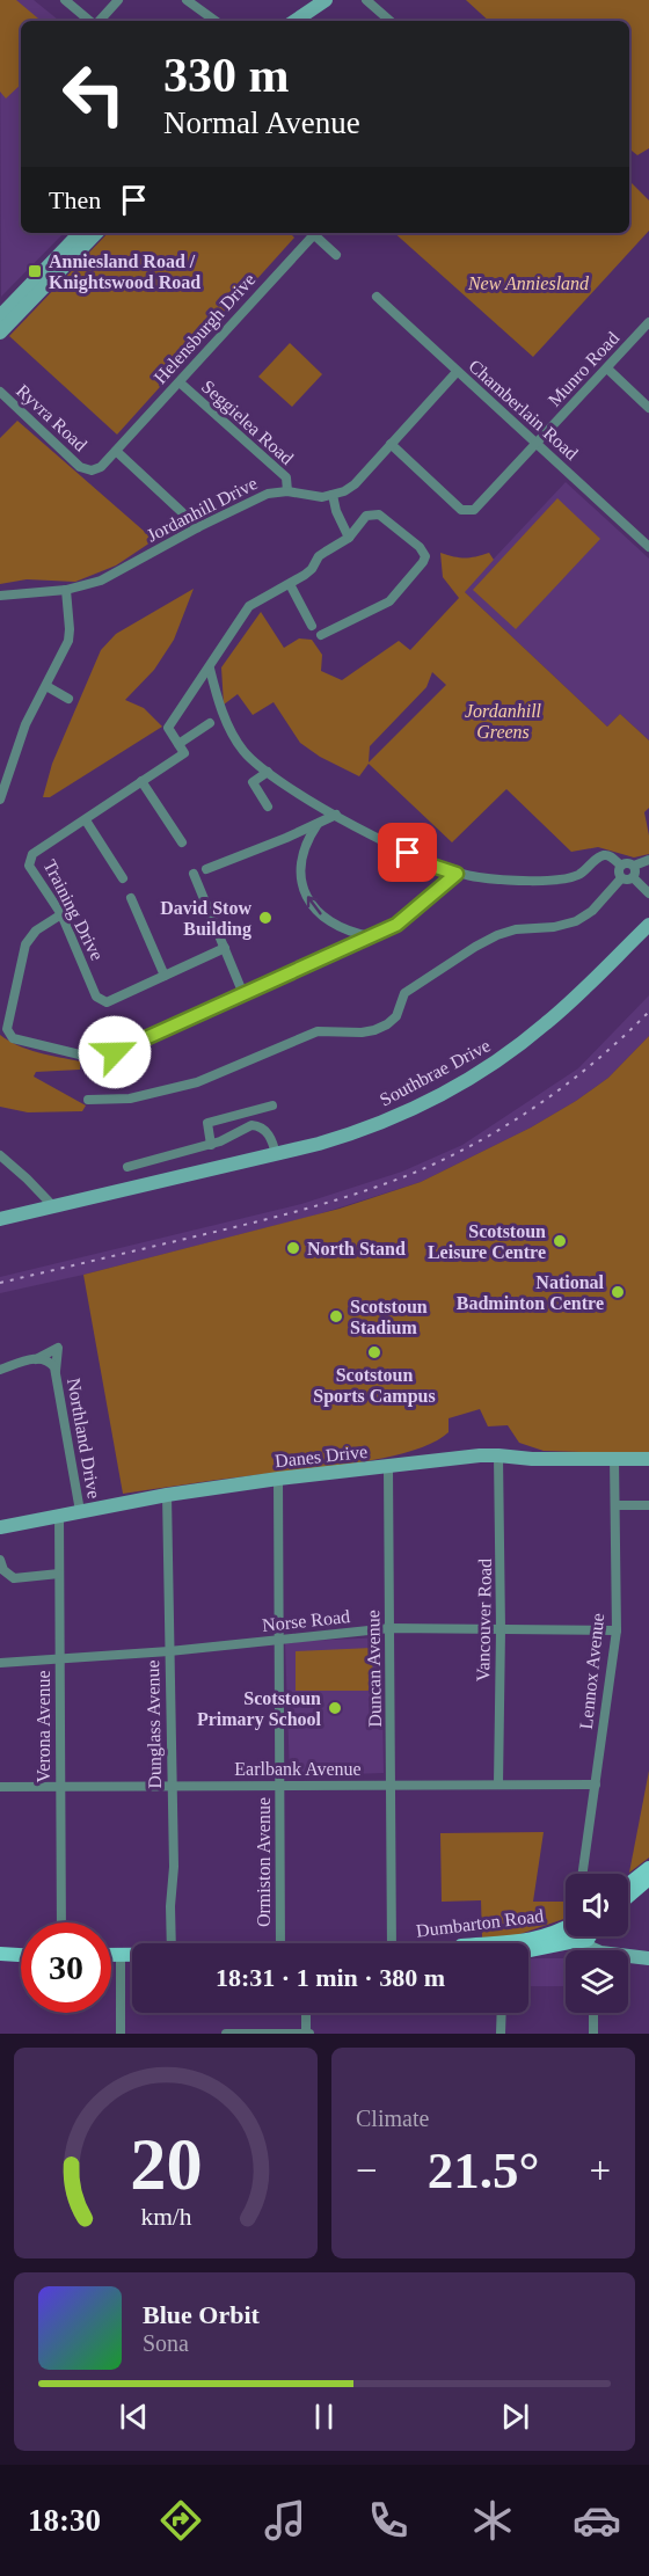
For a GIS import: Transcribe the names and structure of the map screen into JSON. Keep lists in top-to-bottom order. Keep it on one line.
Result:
{"streets":{"main road":["Dumbarton Road"],"street":["Helensburgh Drive","Munro Road","Chamberlain Road","Ryvra Road","Seggielea Road","Jordanhill Drive","Training Drive","Southbrae Drive","Northland Drive","Danes Drive","Norse Road","Vancouver Road","Duncan Avenue","Lennox Avenue","Dunglass Avenue","Verona Avenue","Earlbank Avenue","Ormiston Avenue"]},"crossings":[["Helensburgh Drive","Ryvra Road"],["Helensburgh Drive","Seggielea Road"],["Munro Road","Chamberlain Road"],["Seggielea Road","Jordanhill Drive"],["Northland Drive","Danes Drive"],["Danes Drive","Vancouver Road"],["Danes Drive","Duncan Avenue"],["Danes Drive","Lennox Avenue"],["Danes Drive","Dunglass Avenue"],["Danes Drive","Verona Avenue"],["Danes Drive","Ormiston Avenue"],["Norse Road","Vancouver Road"],["Norse Road","Duncan Avenue"],["Norse Road","Lennox Avenue"],["Norse Road","Dunglass Avenue"],["Norse Road","Verona Avenue"],["Norse Road","Ormiston Avenue"],["Vancouver Road","Earlbank Avenue"],["Duncan Avenue","Earlbank Avenue"],["Lennox Avenue","Earlbank Avenue"],["Dunglass Avenue","Earlbank Avenue"],["Verona Avenue","Earlbank Avenue"],["Earlbank Avenue","Ormiston Avenue"]],"parks":["New Anniesland","Jordanhill Greens"],"places":{"transit":["Anniesland Road / Knightswood Road"],"other":["David Stow Building","Scotstoun Leisure Centre","North Stand","National Badminton Centre","Scotstoun Stadium","Scotstoun Sports Campus","Scotstoun Primary School"]},"page":{"turn":["330 m","Normal Avenue"],"then":"Then","limit":"30","trip":"18:31 · 1 min · 380 m","tile":"Climate","heat":["−","21.5°","+"],"song":["Blue Orbit","Sona"],"tabs":"18:30","gauge":["20","km/h"]}}
